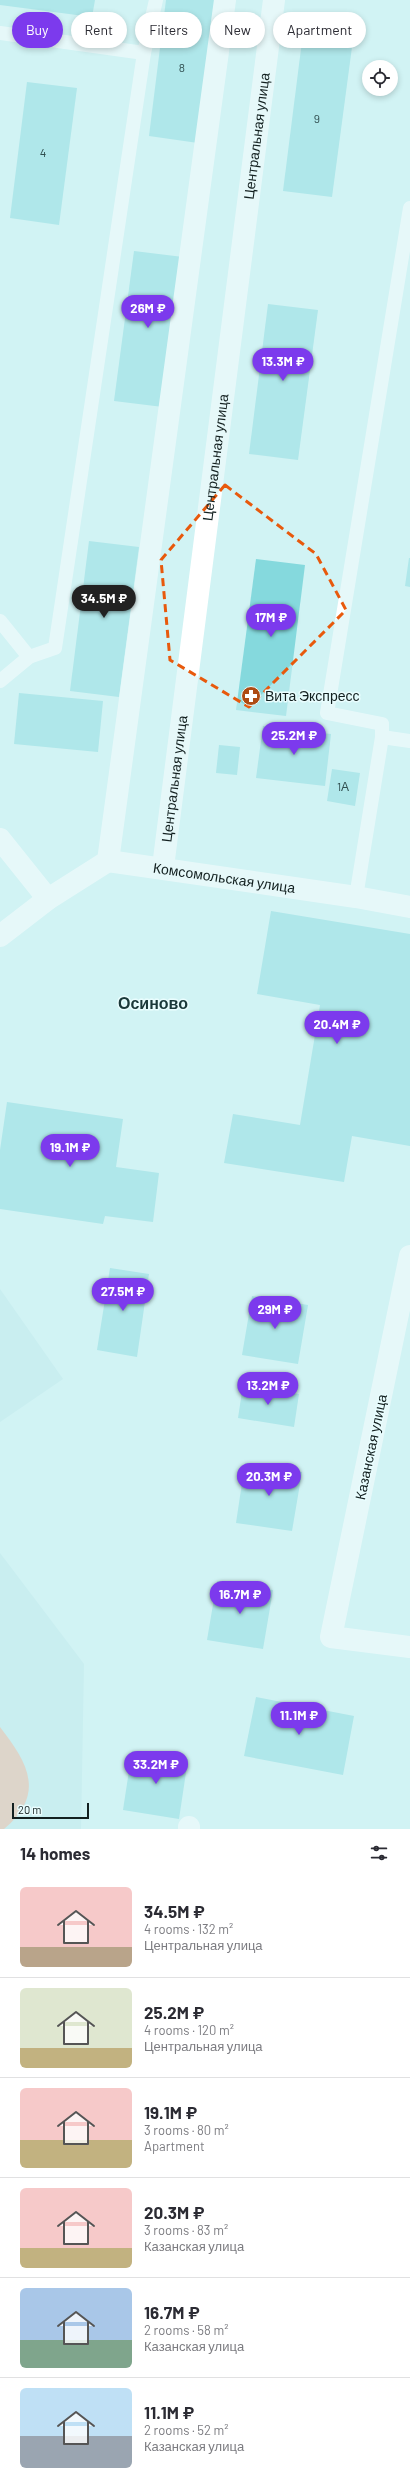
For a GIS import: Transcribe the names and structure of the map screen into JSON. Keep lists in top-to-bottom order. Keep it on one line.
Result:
{"streets":{"street":["Центральная улица","Комсомольская улица","Казанская улица"]},"crossings":[["Центральная улица","Комсомольская улица"]],"districts":["Осиново"],"places":{"pharmacy":["Вита Экспресс"]},"house_numbers":["8","9","4","1А"],"scale_bar":"20 m","page":{"chip":["Buy","Rent","Filters","New","Apartment"],"price":["26M ₽","13.3M ₽","34.5M ₽","17M ₽","25.2M ₽","20.4M ₽","19.1M ₽","27.5M ₽","29M ₽","13.2M ₽","20.3M ₽","16.7M ₽","11.1M ₽","33.2M ₽"],"scale":"20 m","heading":"14 homes","list":[{"name":"34.5M ₽","note":"4 rooms · 132 m² · Центральная улица"},{"name":"25.2M ₽","note":"4 rooms · 120 m² · Центральная улица"},{"name":"19.1M ₽","note":"3 rooms · 80 m² · Apartment"},{"name":"20.3M ₽","note":"3 rooms · 83 m² · Казанская улица"},{"name":"16.7M ₽","note":"2 rooms · 58 m² · Казанская улица"},{"name":"11.1M ₽","note":"2 rooms · 52 m² · Казанская улица"}]}}
